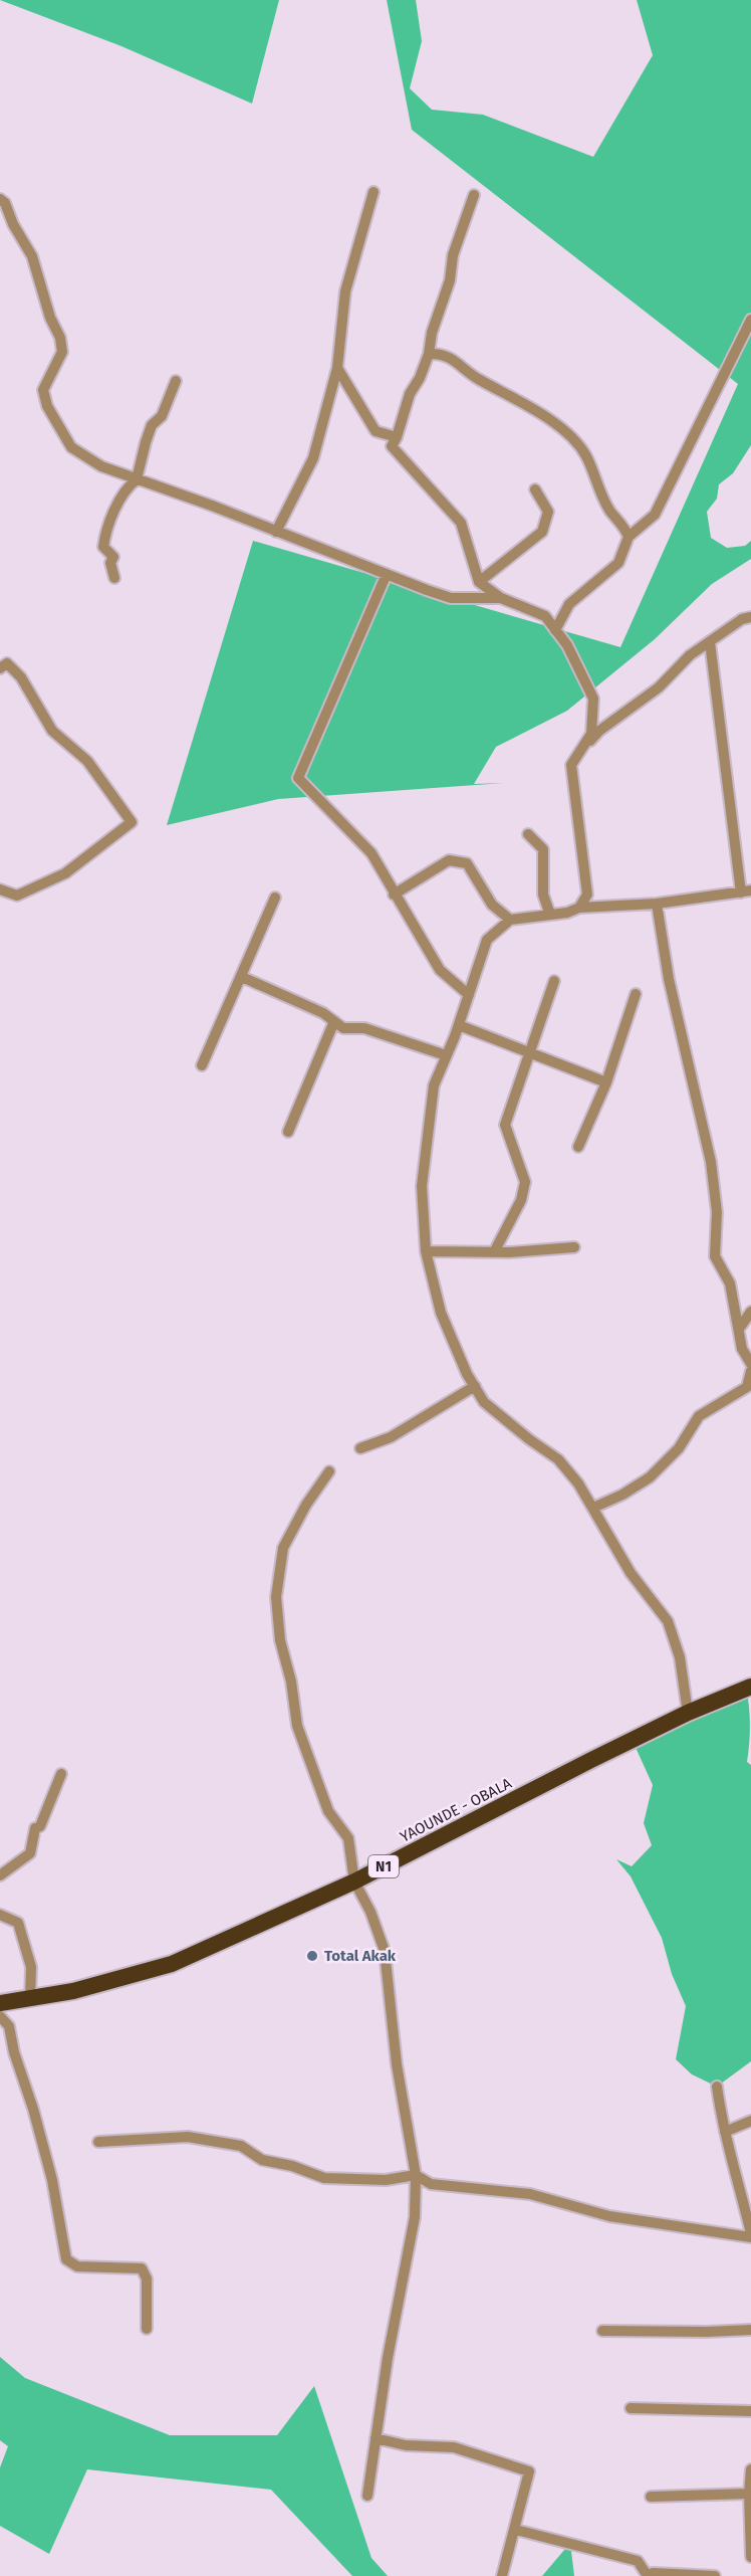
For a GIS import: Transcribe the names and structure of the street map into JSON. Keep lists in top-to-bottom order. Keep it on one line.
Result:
{"streets":{"highway":["YAOUNDE - OBALA","N1"]},"places":["Total Akak"]}
